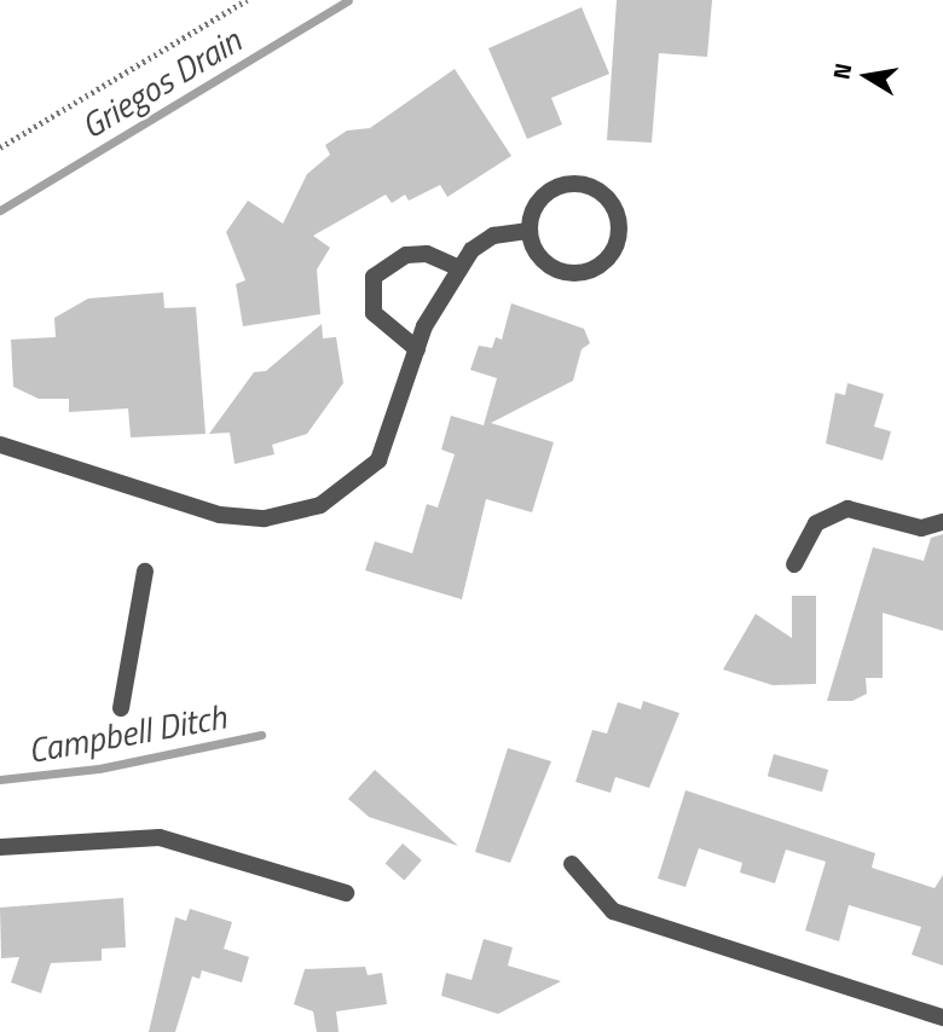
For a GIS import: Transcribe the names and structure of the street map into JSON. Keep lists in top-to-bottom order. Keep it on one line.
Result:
{"water":["Griegos Drain","Campbell Ditch"],"north":"left"}
